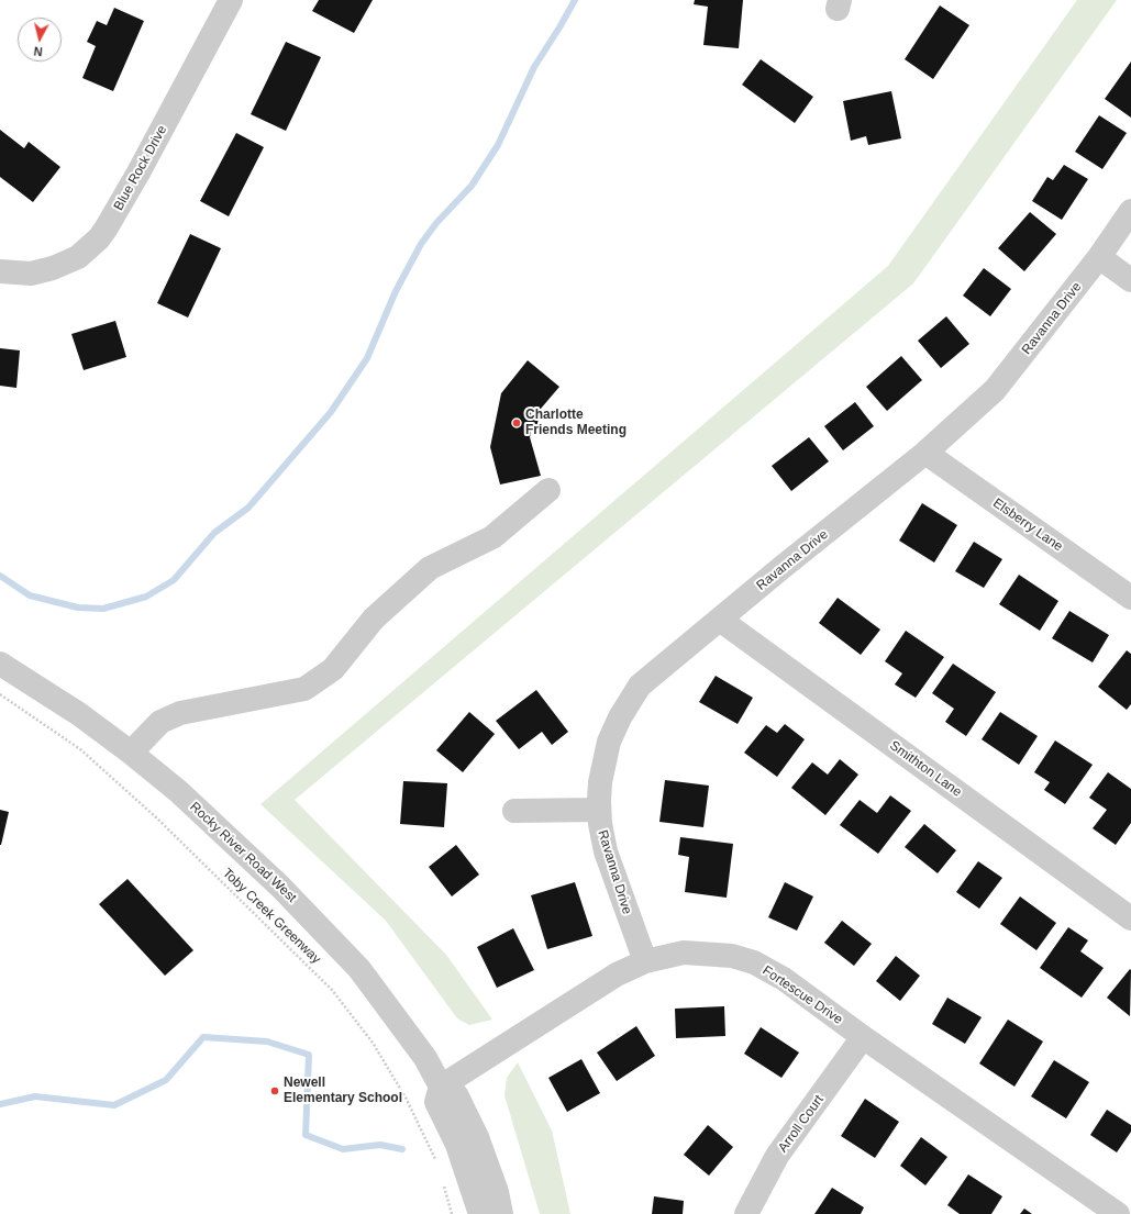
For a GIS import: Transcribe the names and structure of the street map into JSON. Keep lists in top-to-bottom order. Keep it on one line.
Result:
{"streets":{"street":["Blue Rock Drive","Ravanna Drive","Elsberry Lane","Smithton Lane","Rocky River Road West","Fortescue Drive","Arroll Court"],"path":["Toby Creek Greenway"]},"crossings":[["Ravanna Drive","Elsberry Lane"],["Ravanna Drive","Smithton Lane"],["Ravanna Drive","Fortescue Drive"],["Rocky River Road West","Fortescue Drive"],["Fortescue Drive","Arroll Court"]],"places":["Charlotte Friends Meeting","Newell Elementary School"],"north":"bottom"}
